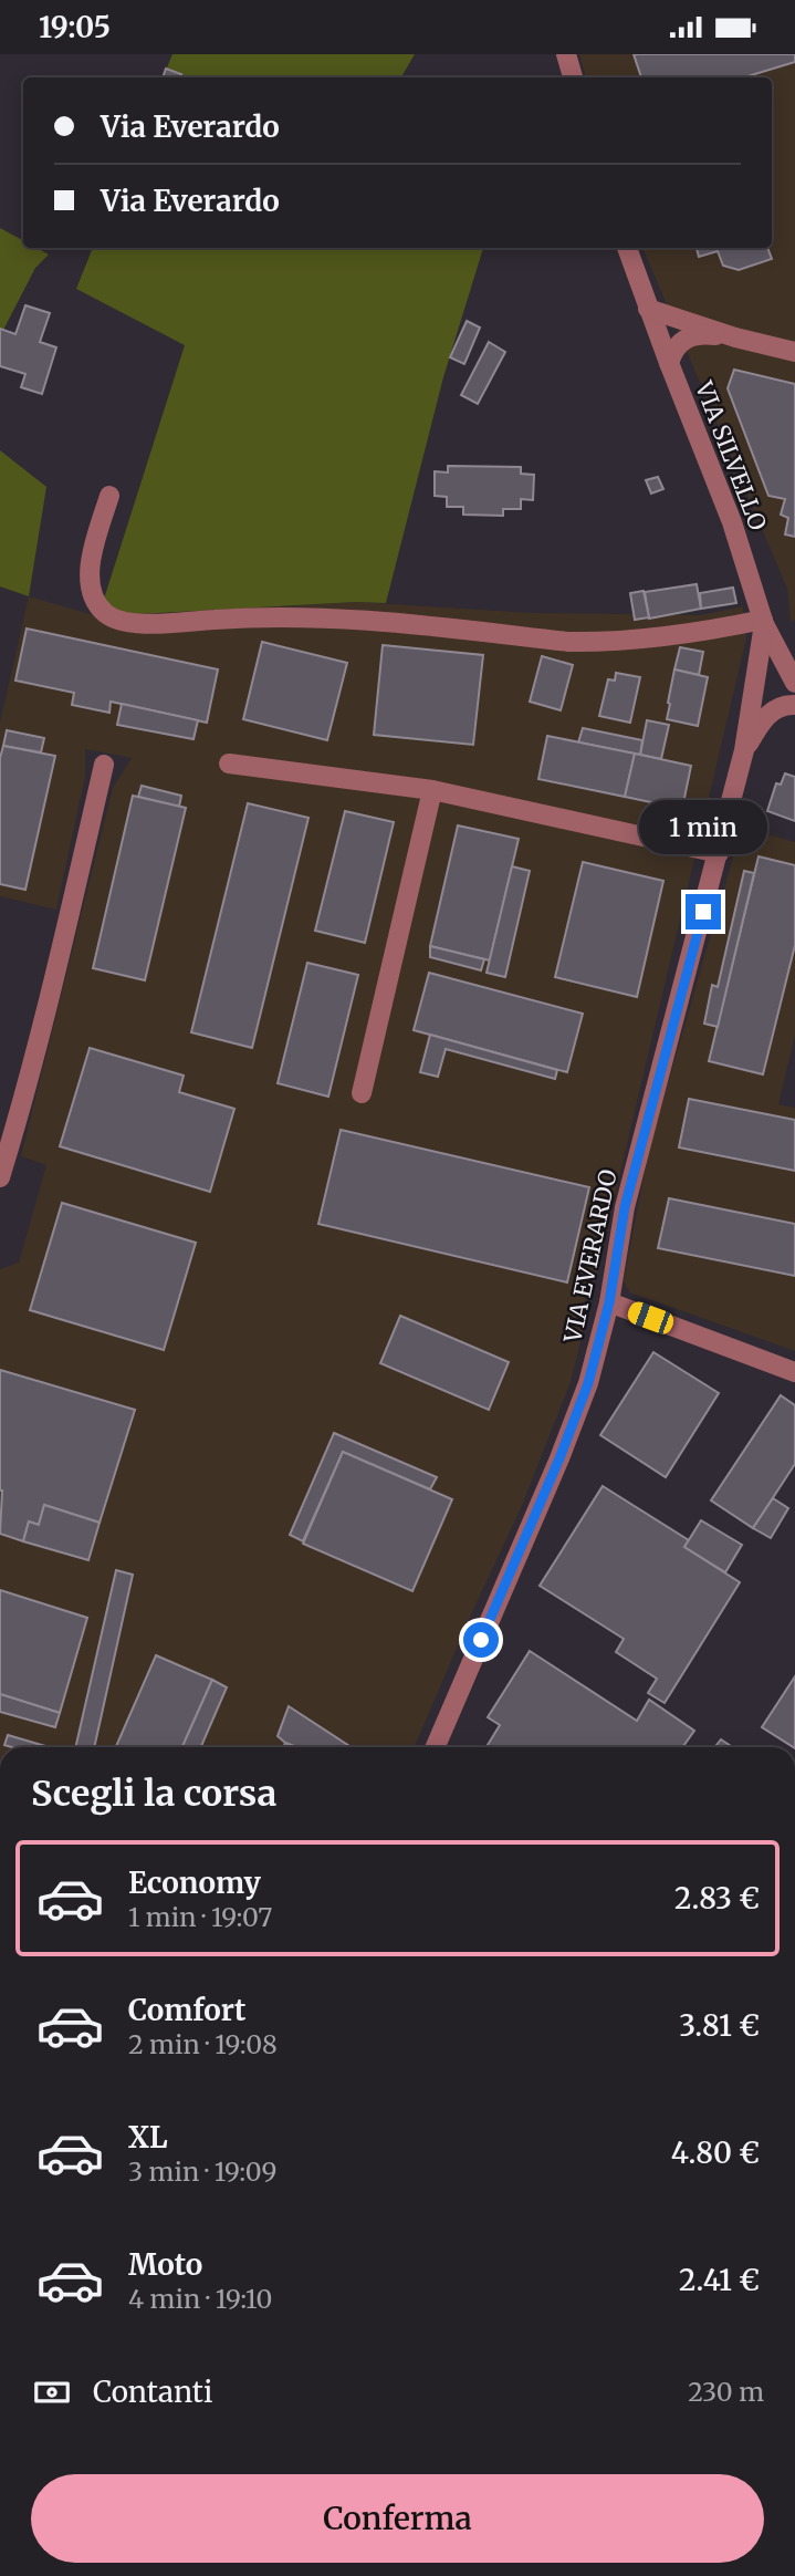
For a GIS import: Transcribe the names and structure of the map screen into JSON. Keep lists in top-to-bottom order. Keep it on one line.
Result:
{"streets":{"street":["VIA SILVELLO","VIA EVERARDO"]},"crossings":[["VIA SILVELLO","VIA EVERARDO"]],"page":{"status":"19:05","banner":["Via Everardo","Via Everardo"],"bubble":"1 min","heading":"Scegli la corsa","list":[{"name":"Economy","note":"1 min · 19:07","value":"2.83 €"},{"name":"Comfort","note":"2 min · 19:08","value":"3.81 €"},{"name":"XL","note":"3 min · 19:09","value":"4.80 €"},{"name":"Moto","note":"4 min · 19:10","value":"2.41 €"}],"pay":["Contanti","230 m"],"buttons":"Conferma"}}
